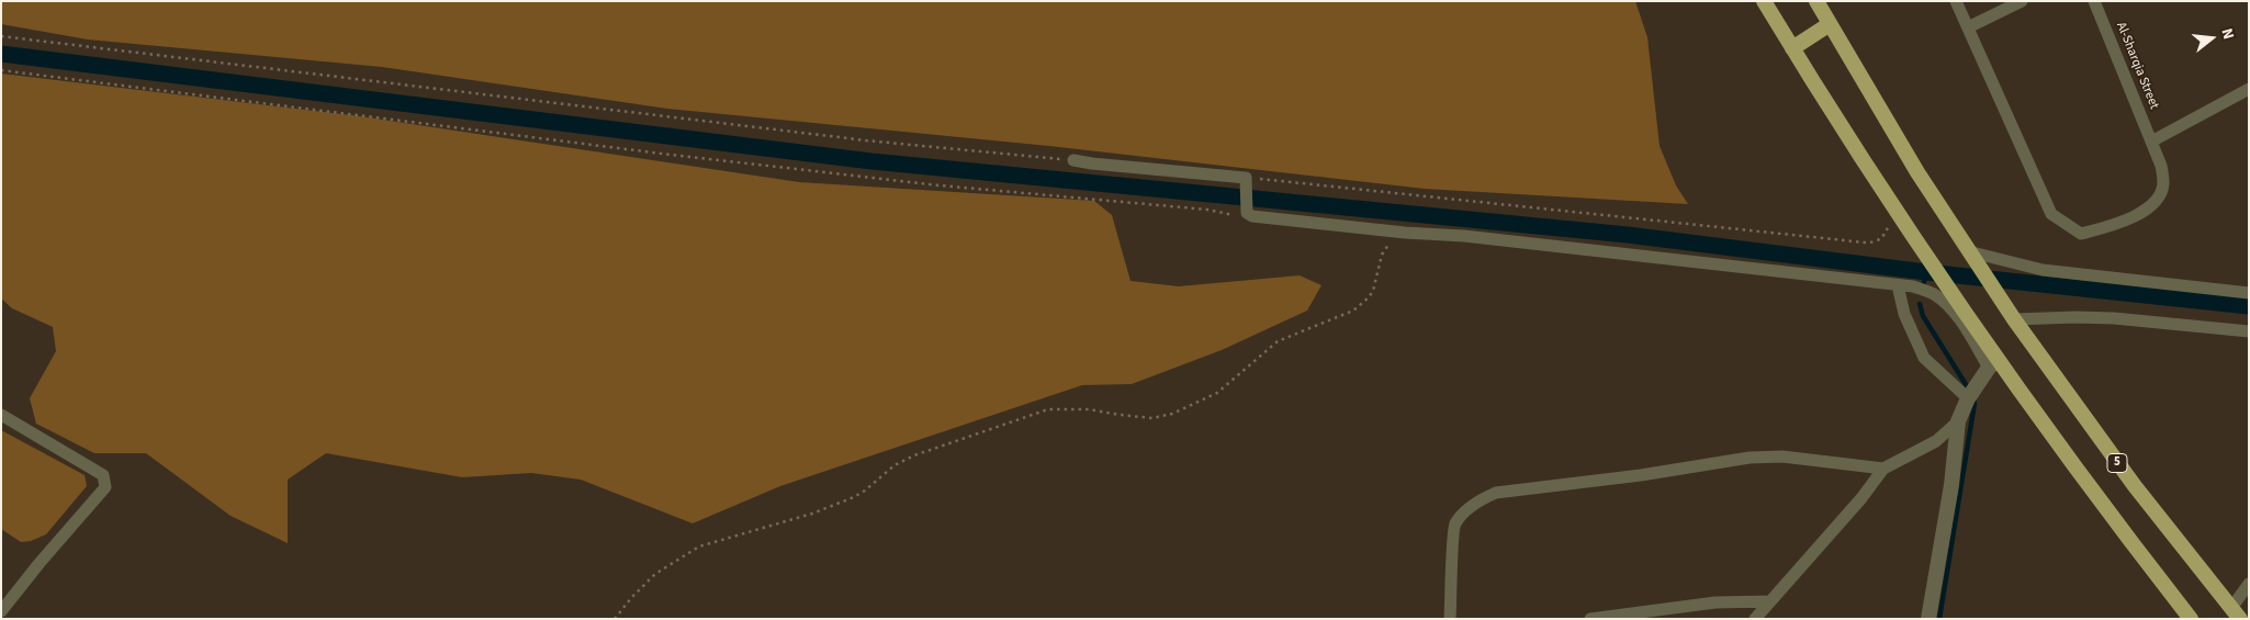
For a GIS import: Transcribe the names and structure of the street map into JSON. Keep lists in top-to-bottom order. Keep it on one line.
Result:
{"streets":{"highway":["5"],"street":["Al-Sharqia Street"]},"north":"right"}
